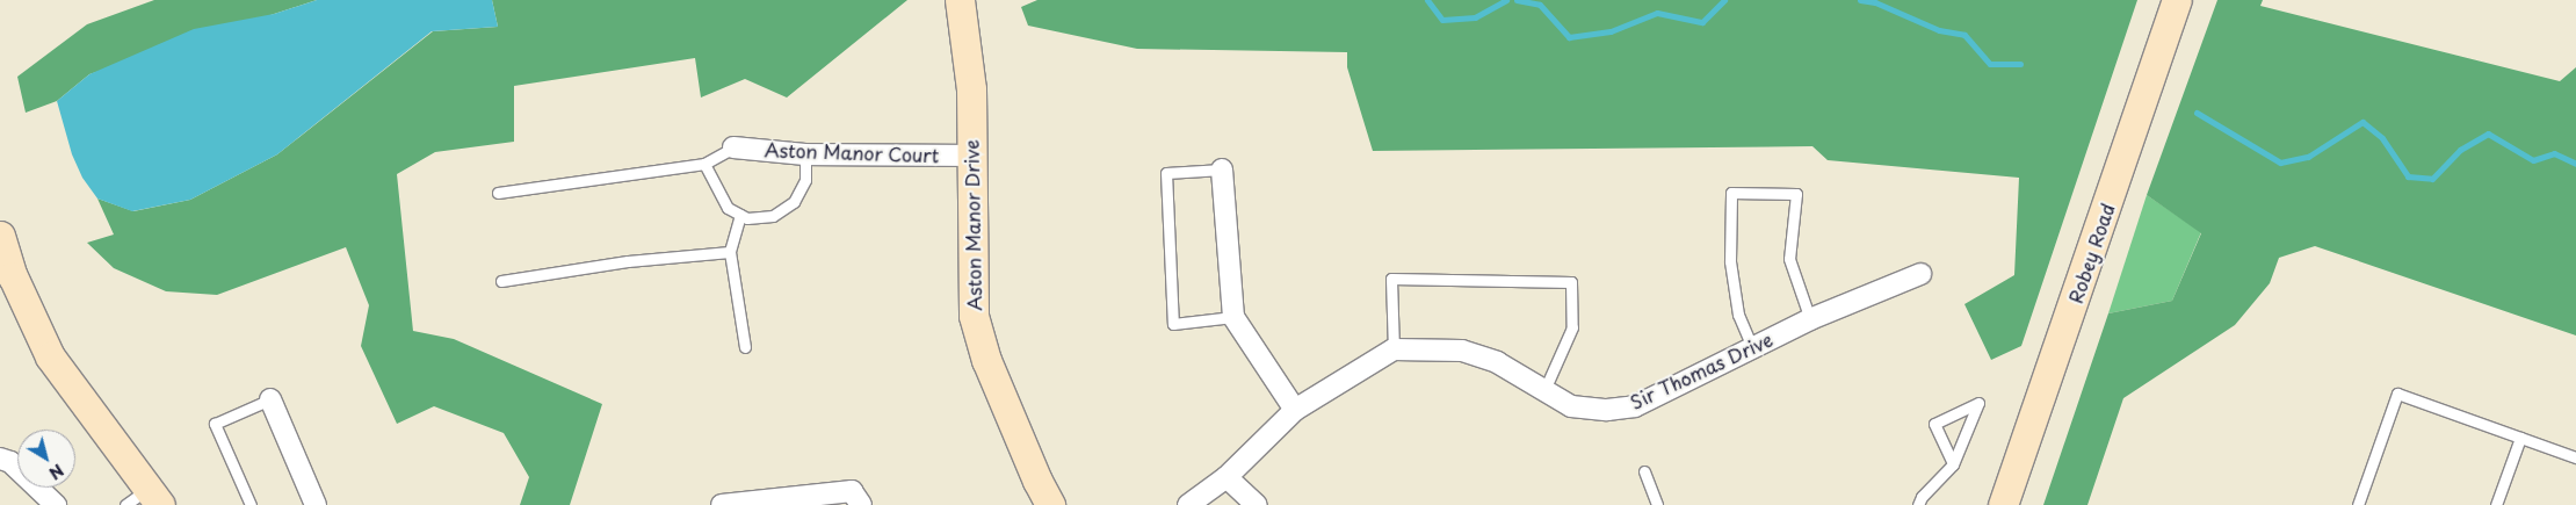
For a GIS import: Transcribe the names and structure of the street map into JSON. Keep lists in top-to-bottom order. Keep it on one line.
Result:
{"streets":{"street":["Aston Manor Court","Aston Manor Drive","Robey Road","Sir Thomas Drive"]},"crossings":[["Aston Manor Court","Aston Manor Drive"]],"north":"bottom right"}
